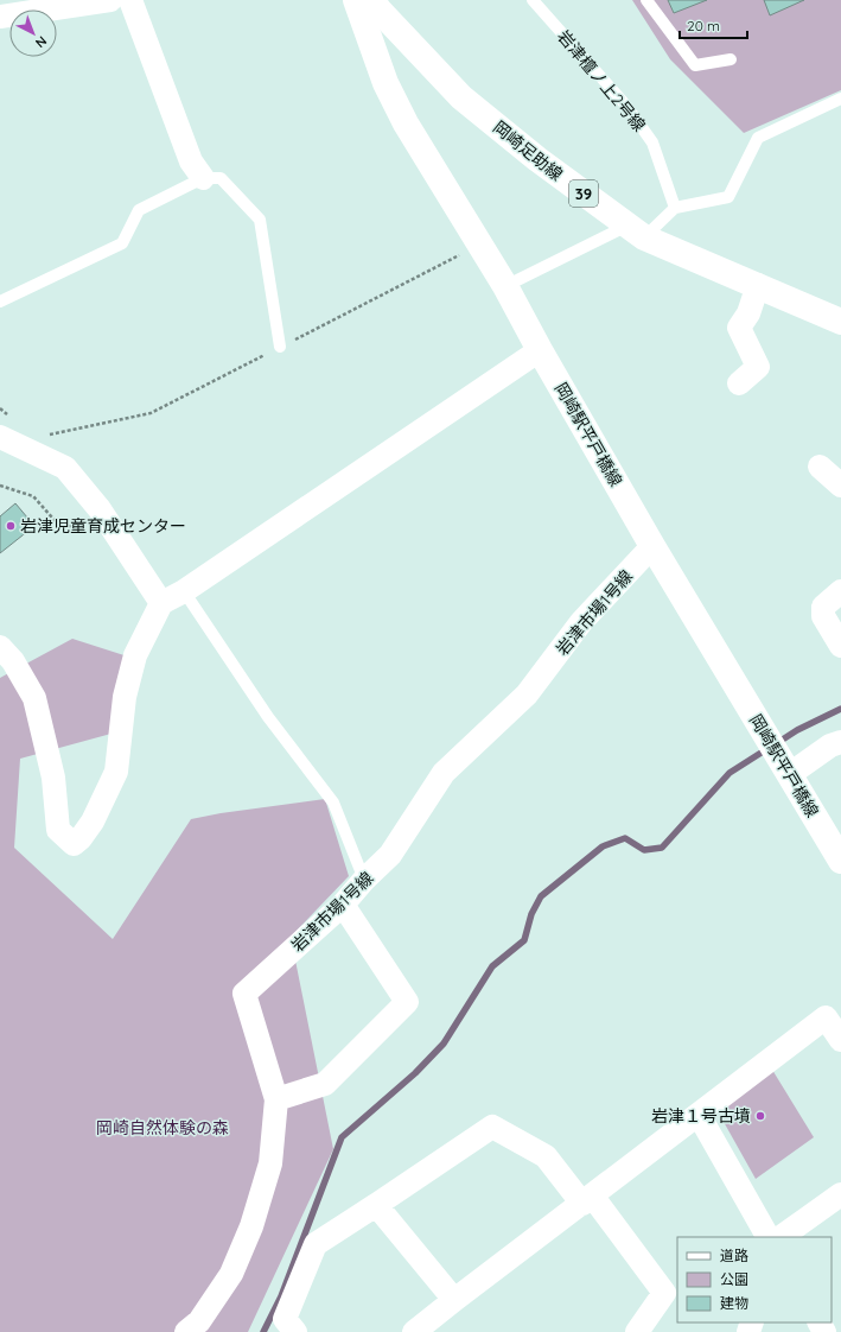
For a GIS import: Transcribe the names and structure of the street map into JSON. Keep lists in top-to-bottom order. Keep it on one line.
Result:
{"streets":{"street":["岡崎足助線","39","岡崎駅平戸橋線","岩津市場1号線"],"lane":["岩津檀ノ上2号線"]},"crossings":[["岡崎駅平戸橋線","岩津市場1号線"]],"parks":["岡崎自然体験の森"],"places":["岩津児童育成センター","岩津１号古墳"],"legend":["道路","公園","建物"],"scale_bar":"20 m","north":"bottom right"}
